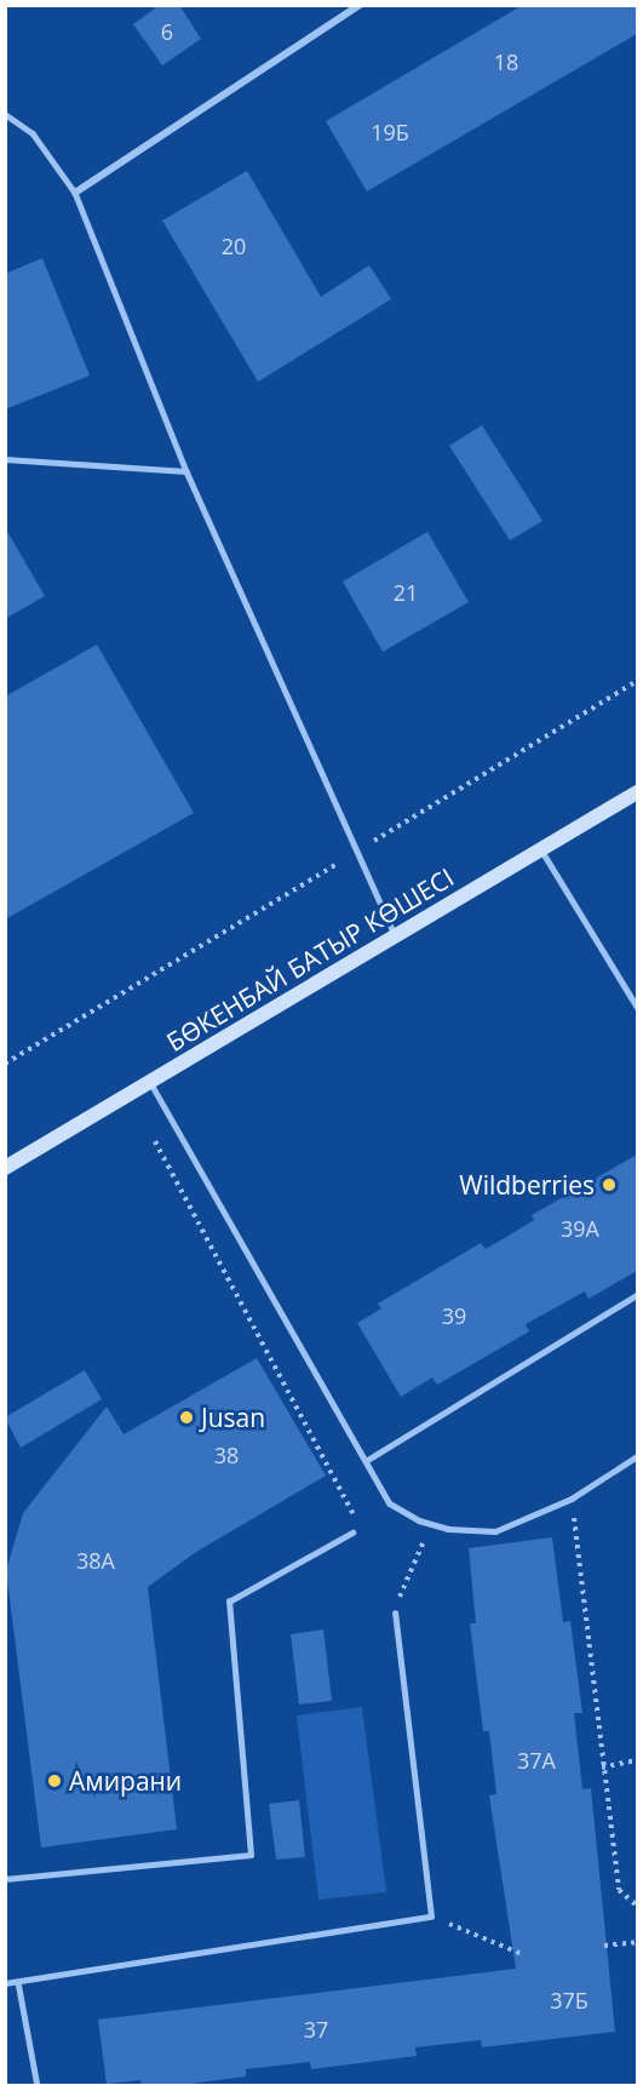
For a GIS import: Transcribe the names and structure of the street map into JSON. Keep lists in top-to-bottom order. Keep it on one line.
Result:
{"streets":{"main road":["БӨКЕНБАЙ БАТЫР КӨШЕСІ"]},"places":["Wildberries","Jusan","Амирани"],"house_numbers":["6","18","19Б","20","21","39А","39","38","38А","37А","37Б","37"]}
